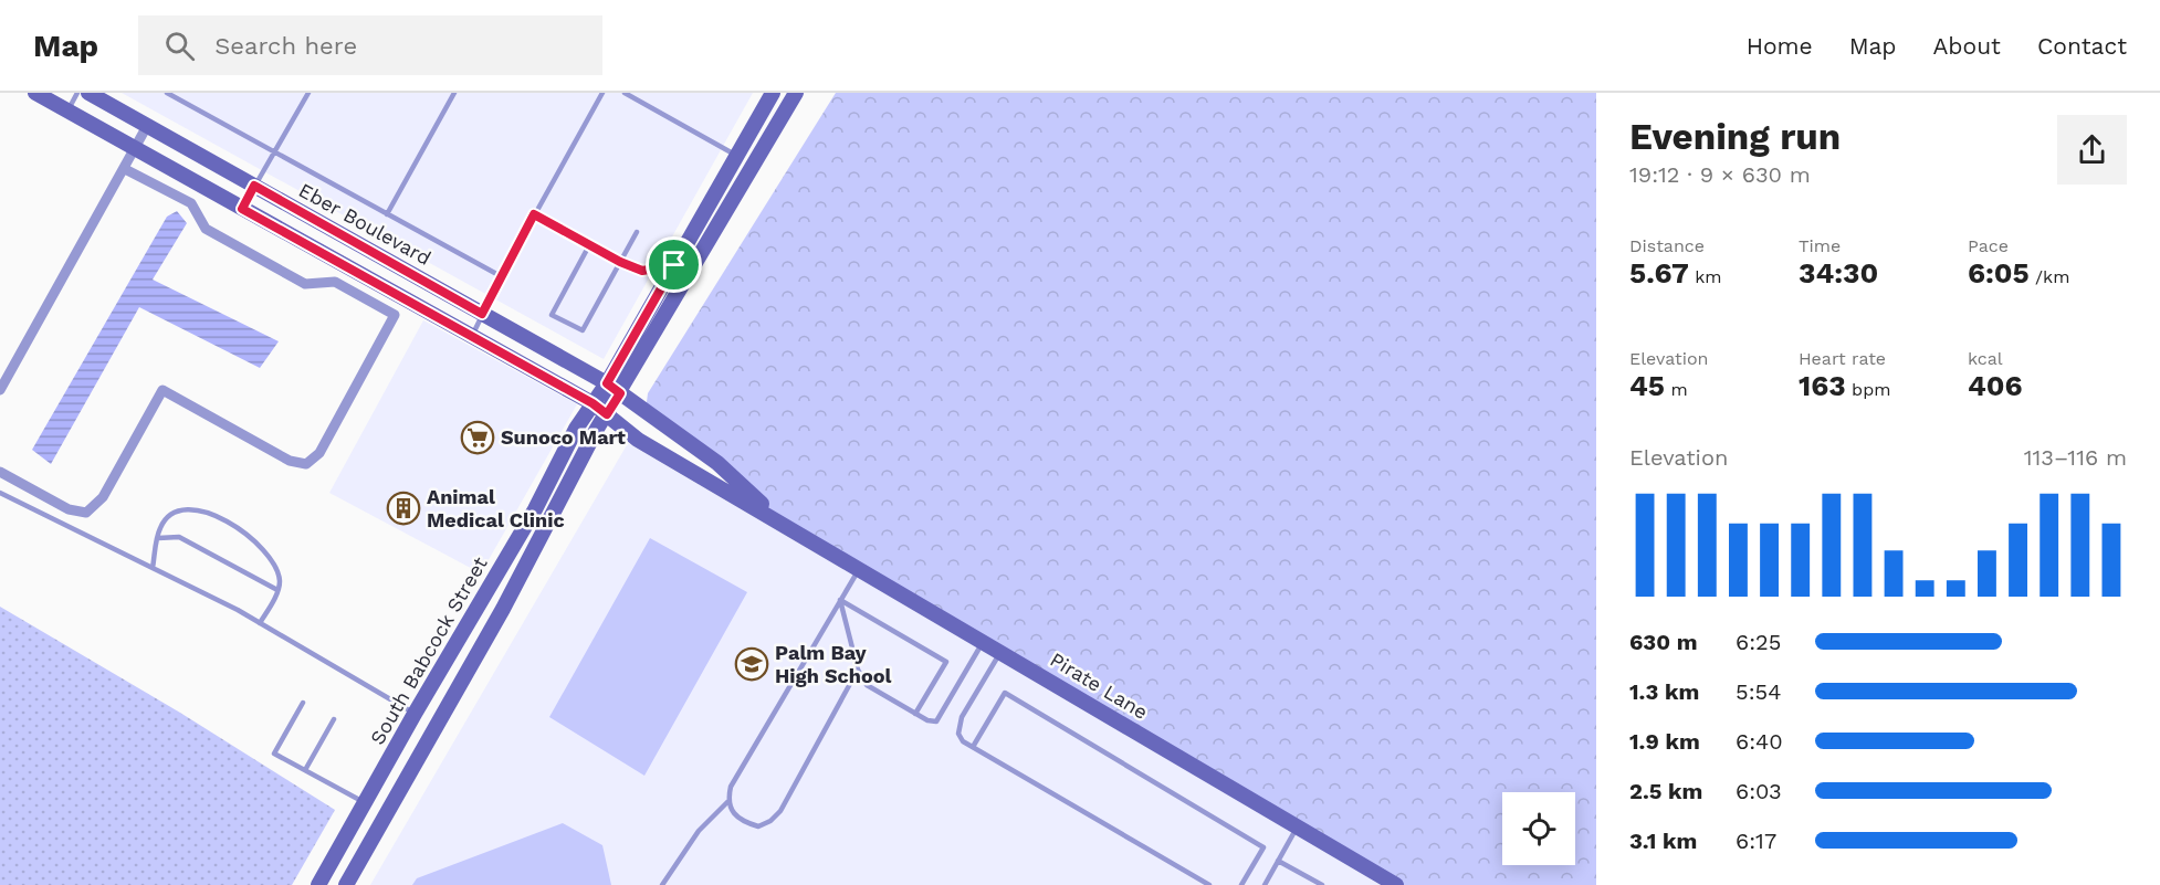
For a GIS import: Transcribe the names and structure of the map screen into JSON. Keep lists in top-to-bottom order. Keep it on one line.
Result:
{"streets":{"street":["Eber Boulevard","South Babcock Street","Pirate Lane"]},"crossings":[["Eber Boulevard","South Babcock Street"],["Eber Boulevard","Pirate Lane"]],"places":{"supermarket":["Sunoco Mart"],"building":["Animal Medical Clinic"],"school or university":["Palm Bay High School"]},"page":{"header":"Map","search":"Search here","nav":["Home","Map","About","Contact"],"heading":["Evening run","19:12 · 9 × 630 m"],"stats":[["Distance","5.67 km"],["Time","34:30"],["Pace","6:05 /km"],["Elevation","45 m"],["Heart rate","163 bpm"],["kcal","406"]],"chart":["Elevation","113–116 m"],"list":[{"name":"630 m","note":"6:25"},{"name":"1.3 km","note":"5:54"},{"name":"1.9 km","note":"6:40"},{"name":"2.5 km","note":"6:03"},{"name":"3.1 km","note":"6:17"}]}}
